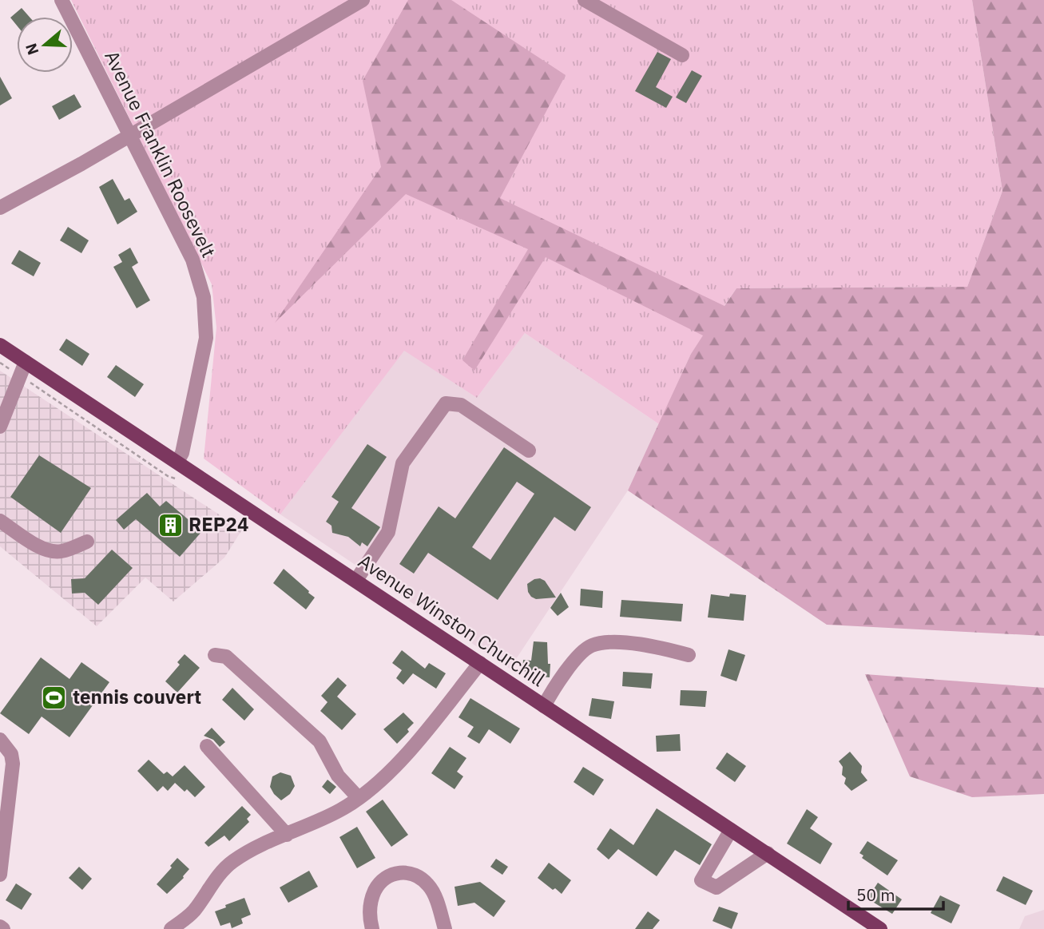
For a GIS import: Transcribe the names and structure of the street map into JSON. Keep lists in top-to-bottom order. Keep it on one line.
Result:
{"streets":{"main road":["Avenue Winston Churchill"],"street":["Avenue Franklin Roosevelt"]},"crossings":[["Avenue Franklin Roosevelt","Avenue Winston Churchill"]],"places":{"building":["REP24"],"sports":["tennis couvert"]},"scale_bar":"50 m","north":"left"}
